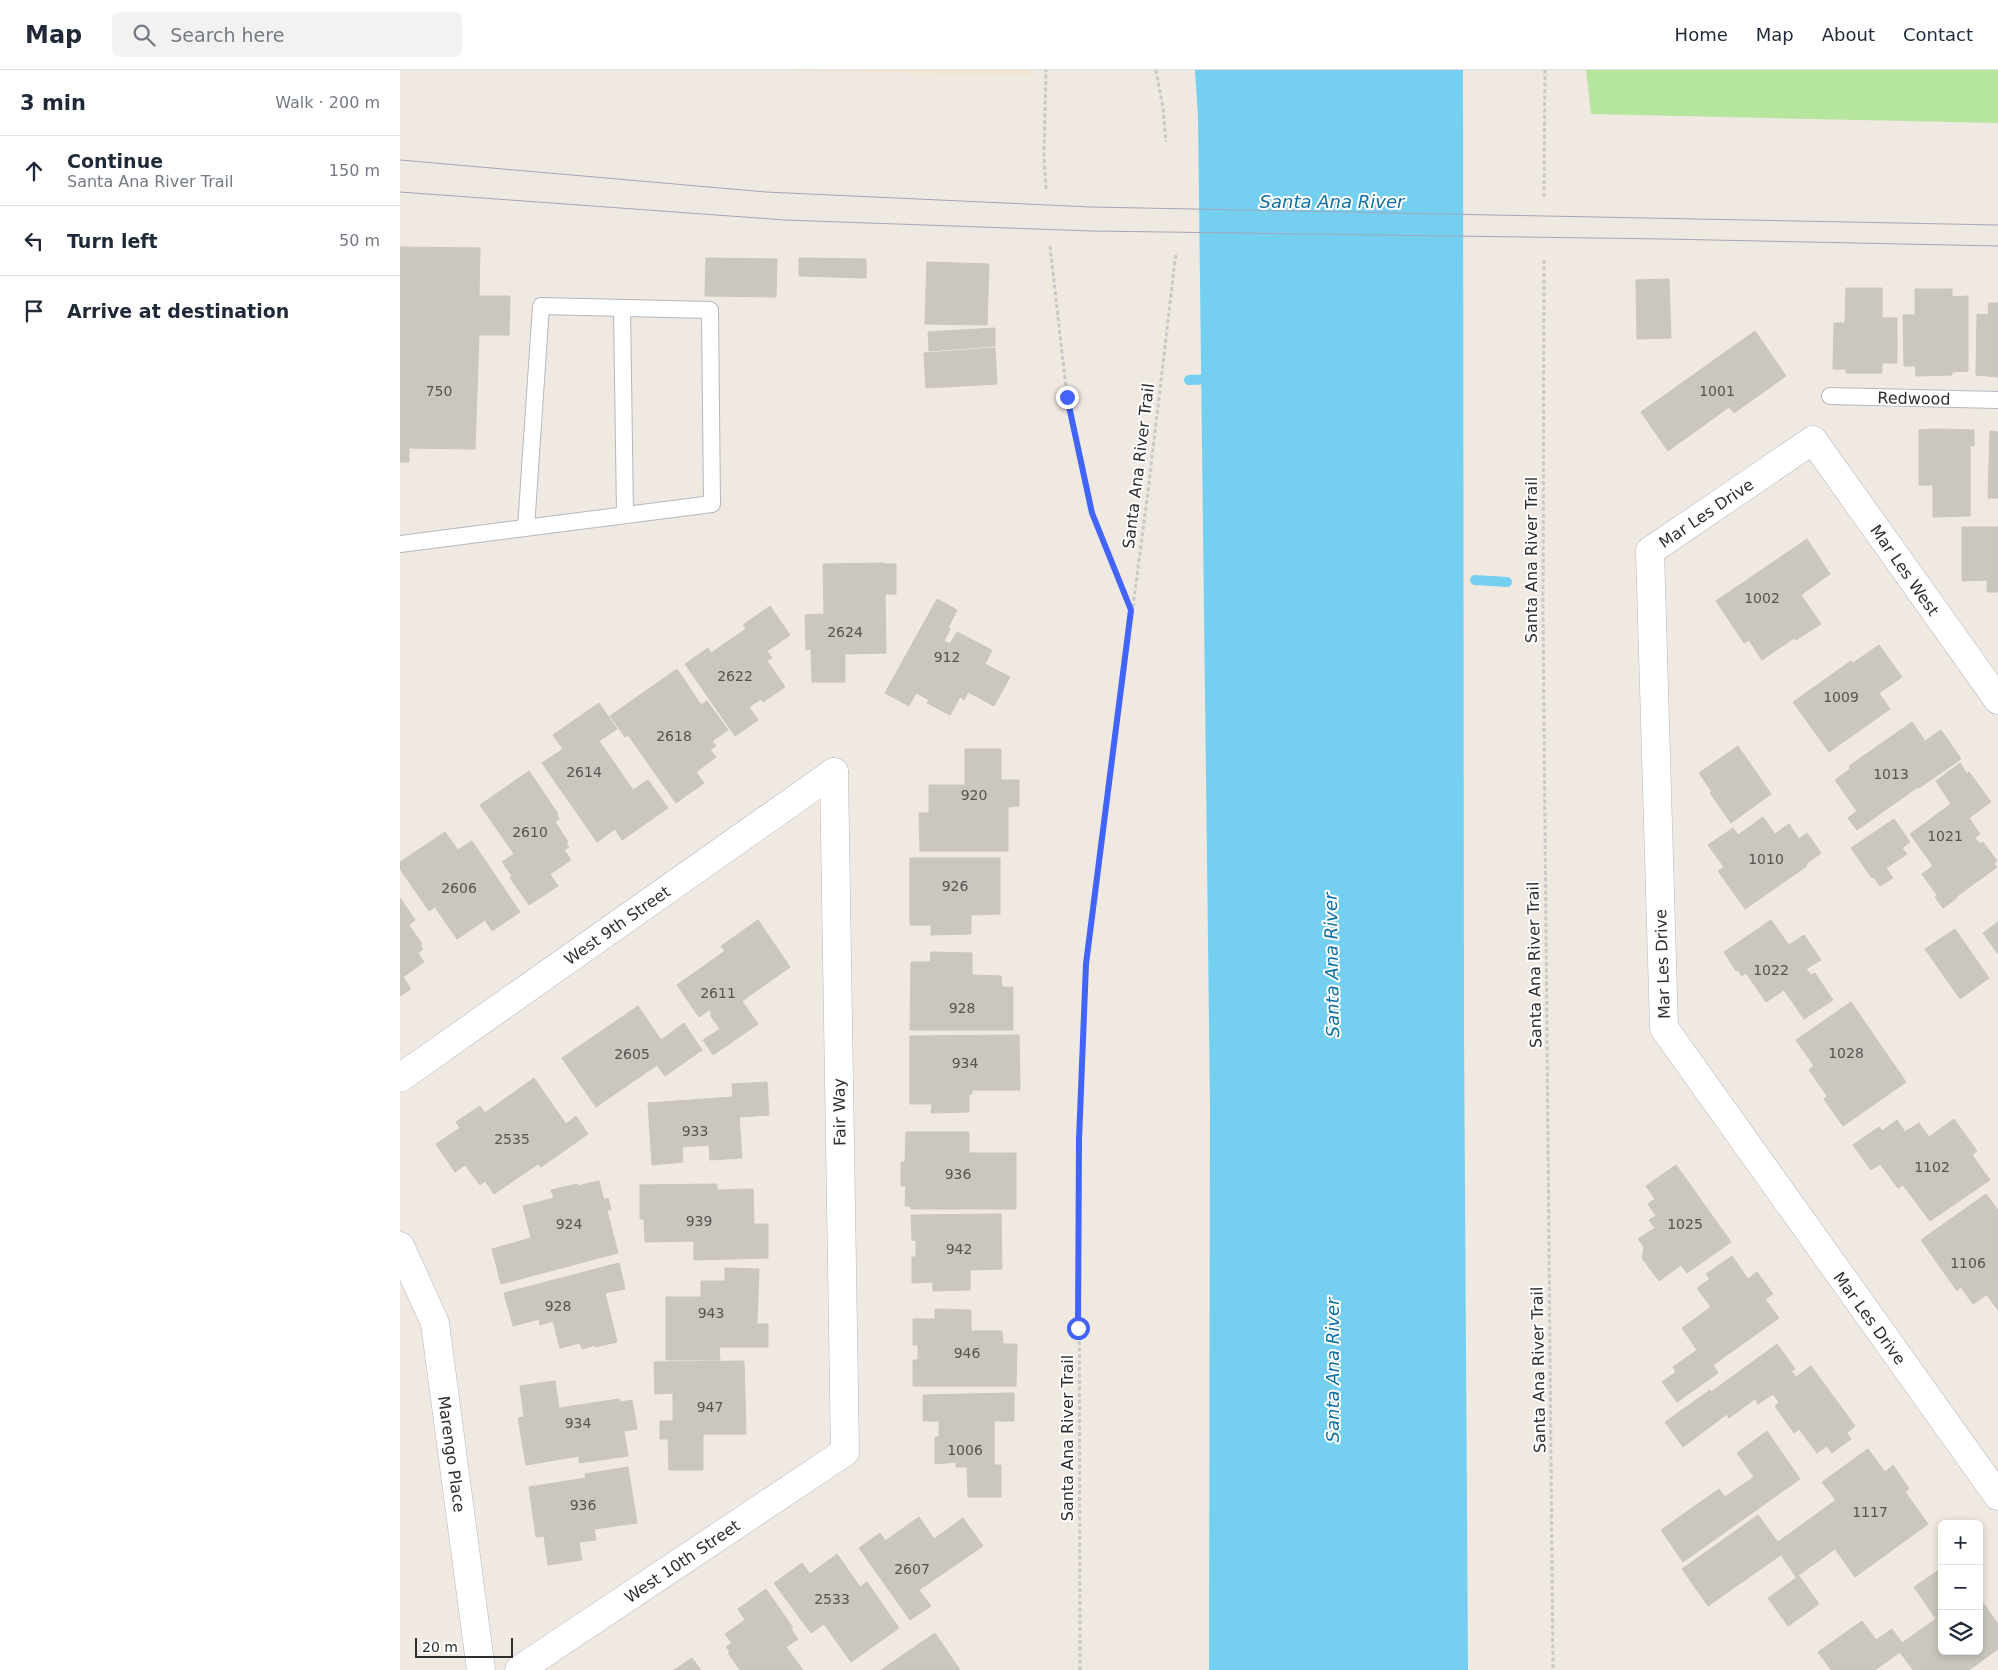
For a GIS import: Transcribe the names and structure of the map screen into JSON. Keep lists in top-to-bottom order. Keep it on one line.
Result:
{"streets":{"street":["Mar Les Drive","Mar Les West","West 9th Street","Fair Way","Marengo Place","West 10th Street"],"lane":["Redwood"],"path":["Santa Ana River Trail"]},"crossings":[["Mar Les Drive","Mar Les West"],["West 9th Street","Fair Way"],["Fair Way","West 10th Street"]],"water":["Santa Ana River"],"house_numbers":["750","1001","1002","2624","912","2622","1009","2618","2614","1013","920","2610","1021","1010","926","2606","1022","2611","928","1028","2605","934","933","2535","1102","936","939","924","1025","942","1106","928","943","946","947","934","1006","936","1117","2607","2533"],"scale_bar":"20 m","page":{"header":"Map","search":"Search here","nav":["Home","Map","About","Contact"],"heading":["3 min","Walk · 200 m"],"list":[["Continue","Santa Ana River Trail","150 m"],["Turn left","50 m"],"Arrive at destination"],"map_buttons":["+","−"],"scale":"20 m"}}
